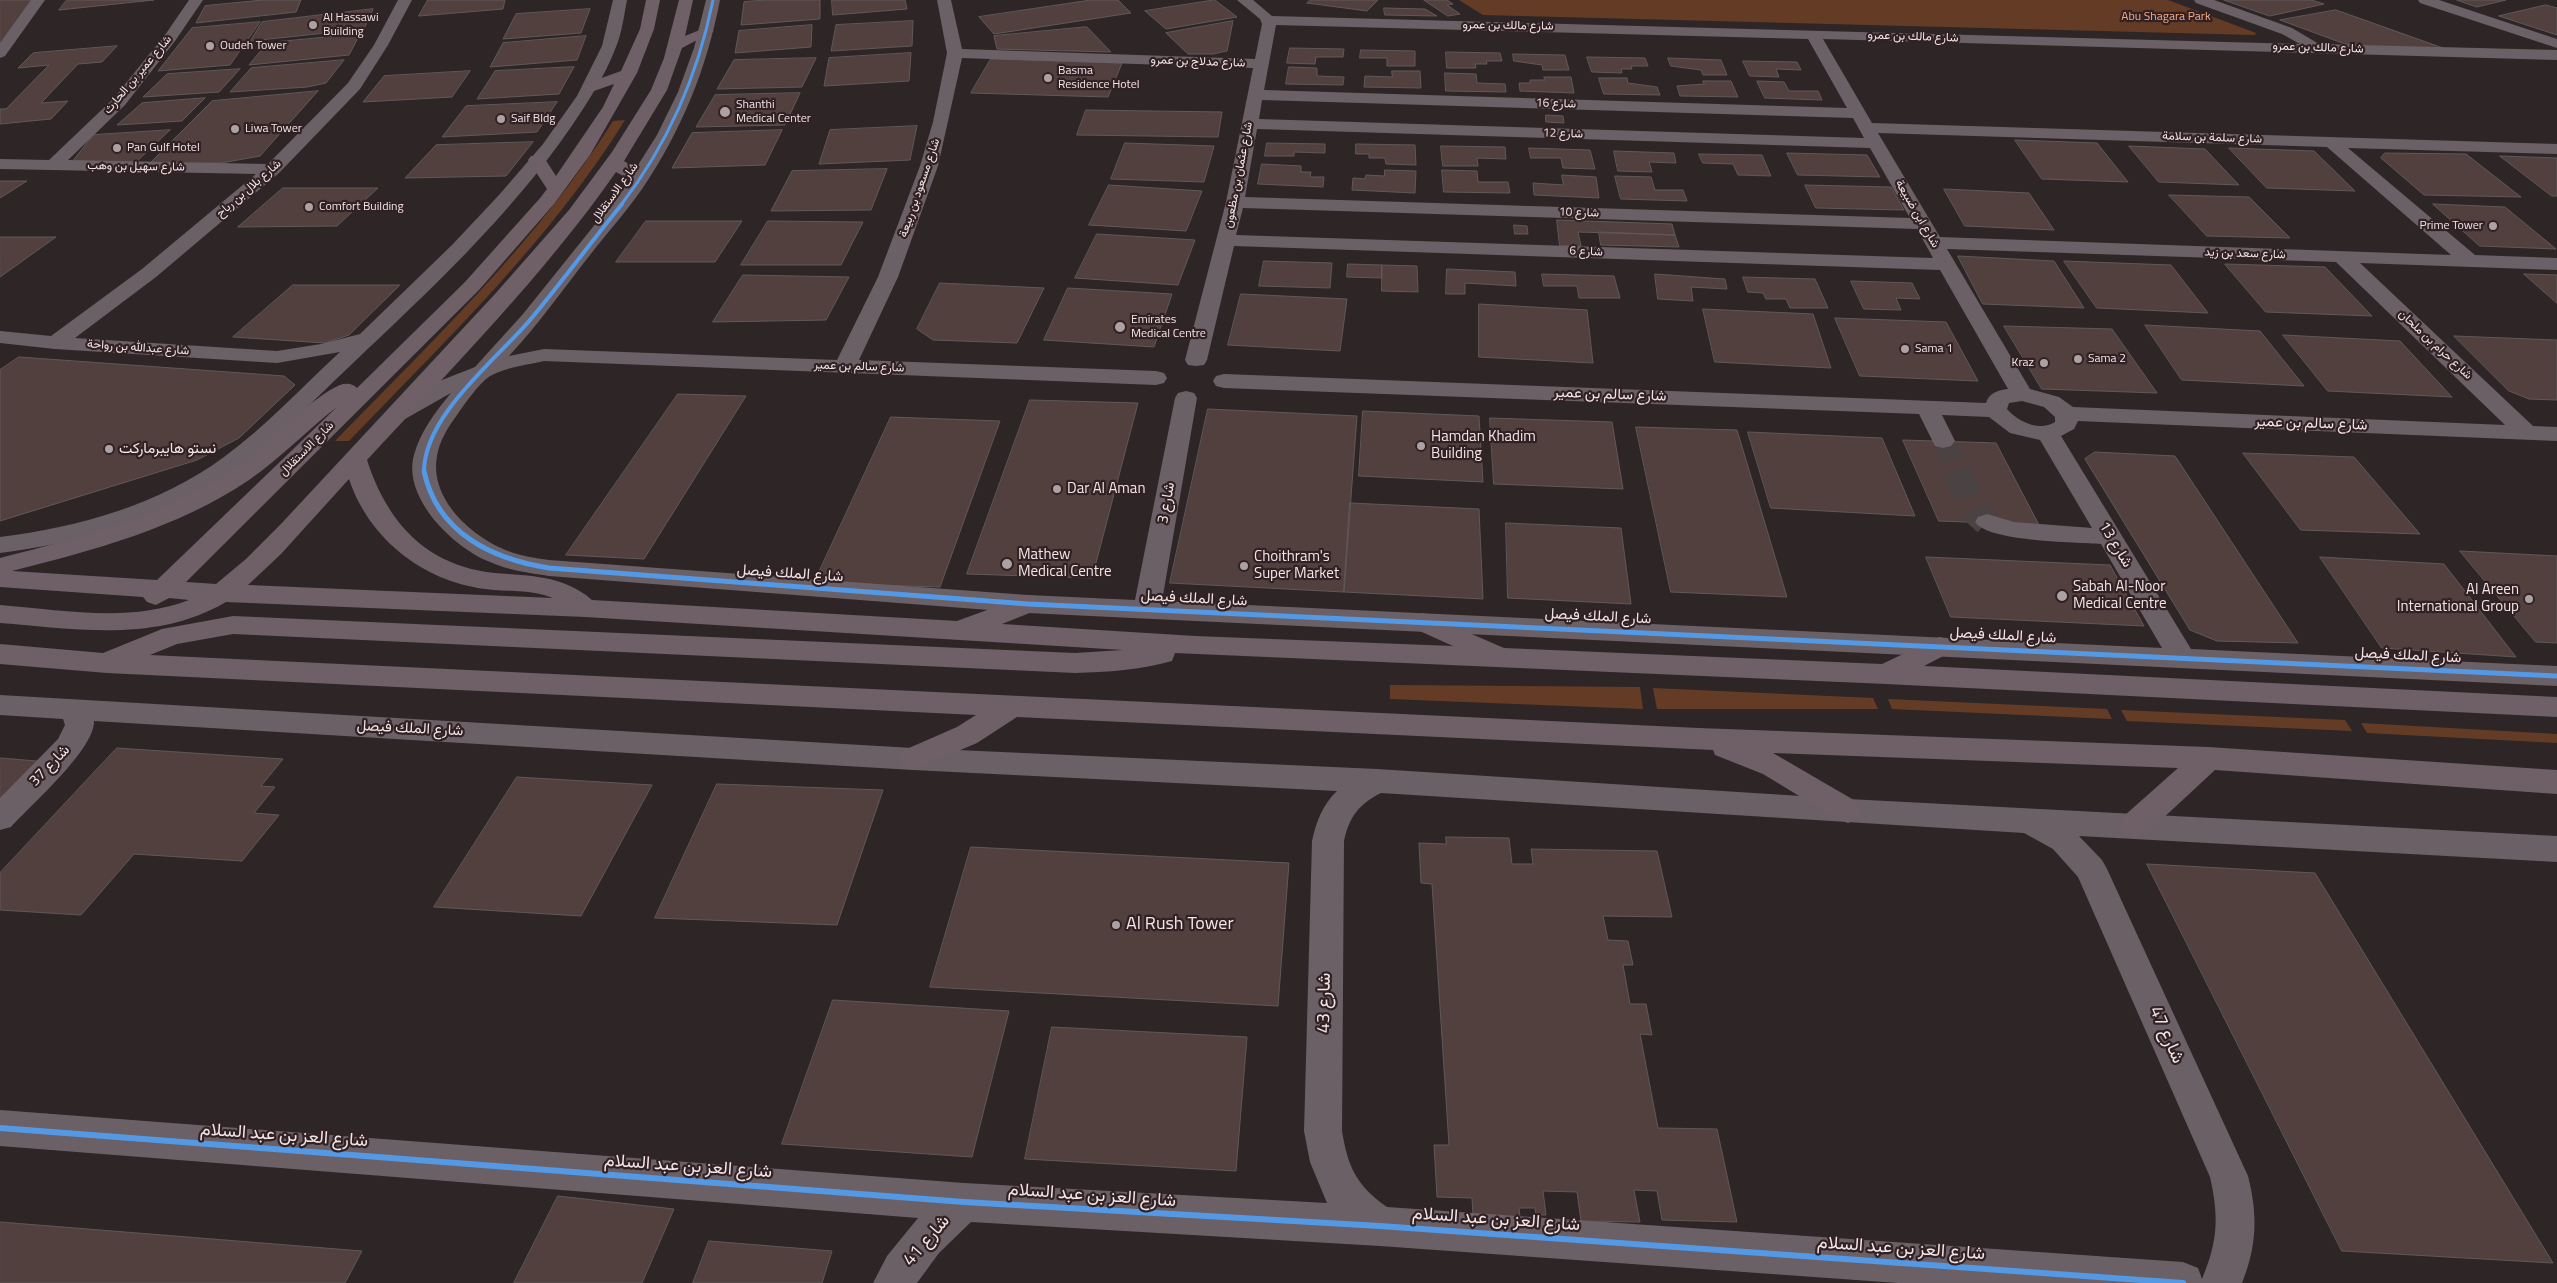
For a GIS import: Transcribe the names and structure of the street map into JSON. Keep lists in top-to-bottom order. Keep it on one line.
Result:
{"streets":{"main road":["شارع الاستقلال"],"street":["شارع مالك بن عمرو","شارع مدلاج بن عمرو","شارع عمير بن الحارث","شارع 16","شارع 12","شارع سلمة بن سلامة","شارع سهيل بن وهب","شارع عثمان بن مظعون","شارع مسعود بن ربيعة","شارع بلال بن رباح","شارع 10","شارع ابن ضبيعة","شارع 6","شارع سعد بن زيد","شارع حرام بن ملحان","شارع عبدالله بن رواحة","شارع سالم بن عمير","شارع 3","شارع 13","شارع الملك فيصل","شارع 37","شارع 43","شارع 47","شارع العز بن عبد السلام","شارع 41"]},"crossings":[["شارع مالك بن عمرو","شارع عثمان بن مظعون"],["شارع مالك بن عمرو","شارع ابن ضبيعة"],["شارع مدلاج بن عمرو","شارع عثمان بن مظعون"],["شارع مدلاج بن عمرو","شارع مسعود بن ربيعة"],["شارع عمير بن الحارث","شارع سهيل بن وهب"],["شارع 16","شارع 12"],["شارع 16","شارع سلمة بن سلامة"],["شارع 16","شارع عثمان بن مظعون"],["شارع 16","شارع ابن ضبيعة"],["شارع 12","شارع سلمة بن سلامة"],["شارع 12","شارع عثمان بن مظعون"],["شارع 12","شارع ابن ضبيعة"],["شارع سلمة بن سلامة","شارع ابن ضبيعة"],["شارع سهيل بن وهب","شارع بلال بن رباح"],["شارع عثمان بن مظعون","شارع 10"],["شارع عثمان بن مظعون","شارع 6"],["شارع مسعود بن ربيعة","شارع سالم بن عمير"],["شارع بلال بن رباح","شارع عبدالله بن رواحة"],["شارع الاستقلال","شارع سالم بن عمير"],["شارع الاستقلال","شارع الملك فيصل"],["شارع 10","شارع ابن ضبيعة"],["شارع ابن ضبيعة","شارع 6"],["شارع ابن ضبيعة","شارع سعد بن زيد"],["شارع سعد بن زيد","شارع حرام بن ملحان"],["شارع حرام بن ملحان","شارع سالم بن عمير"],["شارع سالم بن عمير","شارع الملك فيصل"],["شارع 3","شارع الملك فيصل"],["شارع 13","شارع الملك فيصل"],["شارع الملك فيصل","شارع 37"],["شارع الملك فيصل","شارع 43"],["شارع الملك فيصل","شارع 47"],["شارع 43","شارع العز بن عبد السلام"],["شارع العز بن عبد السلام","شارع 41"]],"parks":["Abu Shagara Park"],"places":["Al Hassawi Building","Oudeh Tower","Basma Residence Hotel","Shanthi Medical Center","Saif Bldg","Liwa Tower","Pan Gulf Hotel","Comfort Building","Prime Tower","Emirates Medical Centre","Sama 1","Sama 2","Kraz","Hamdan Khadim Building","نستو هايبرماركت","Dar Al Aman","Mathew Medical Centre","Choithram's Super Market","Sabah Al-Noor Medical Centre","Al Areen International Group","Al Rush Tower"]}
